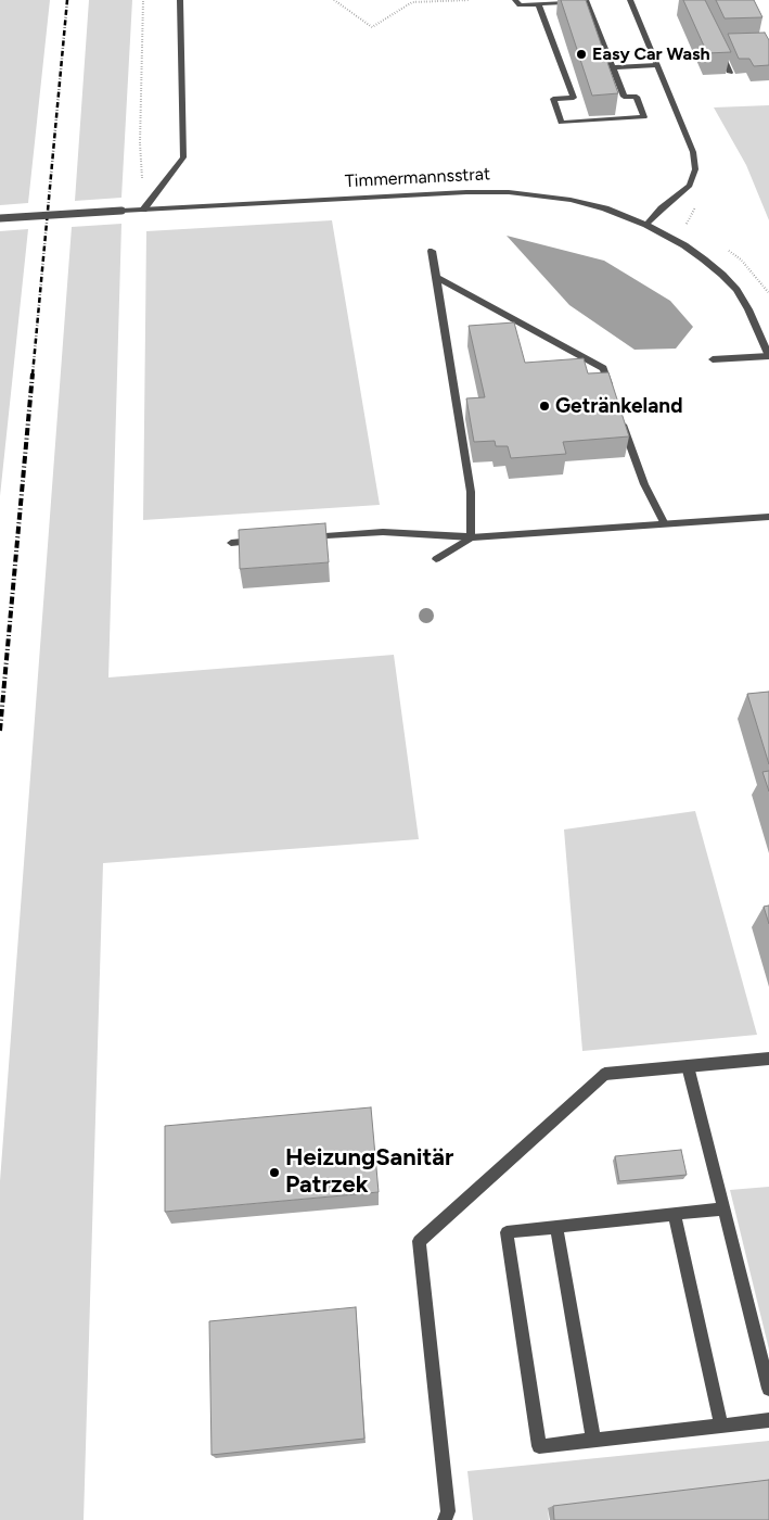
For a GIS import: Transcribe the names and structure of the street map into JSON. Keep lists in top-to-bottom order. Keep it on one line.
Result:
{"streets":{"street":["Timmermannsstrat"]},"places":["Easy Car Wash","Getränkeland","HeizungSanitär Patrzek"]}
